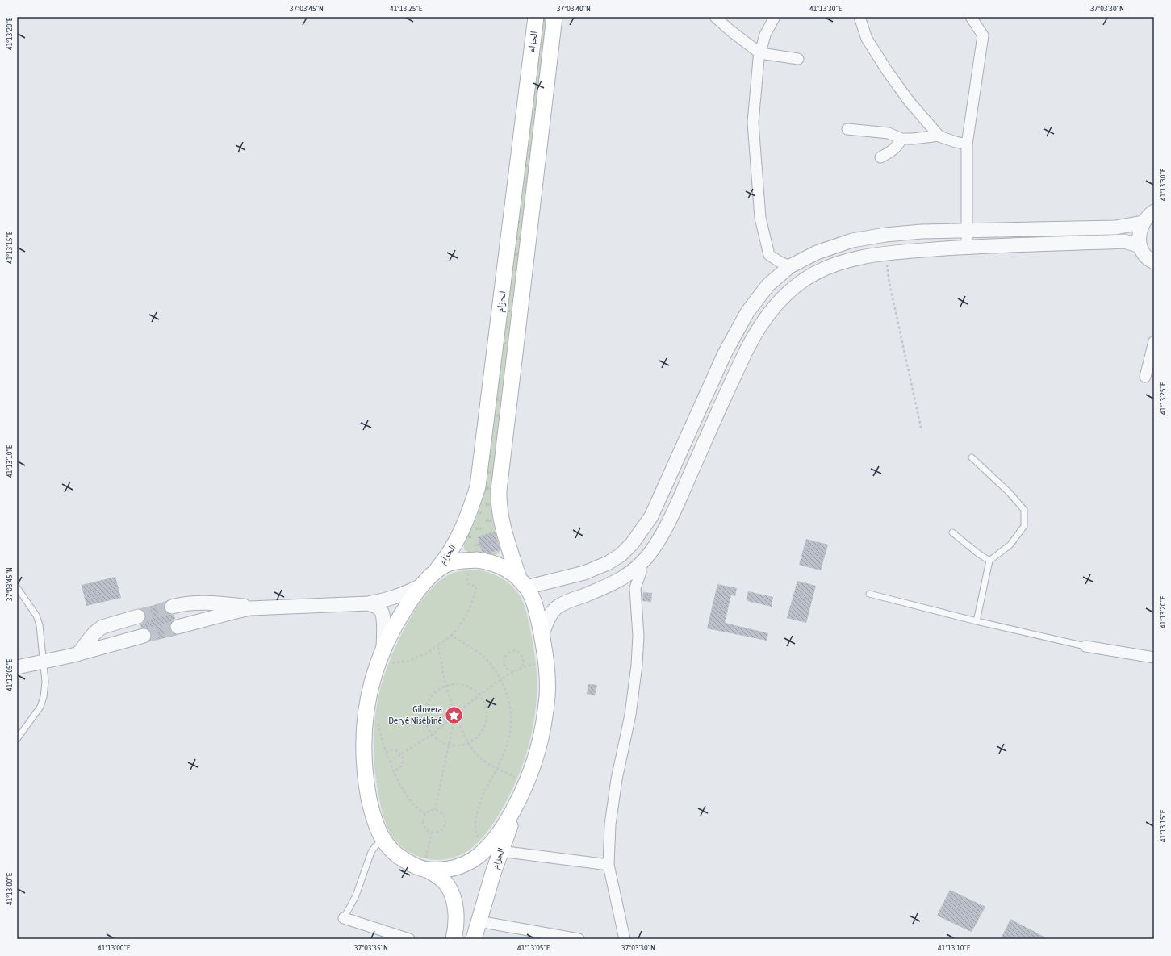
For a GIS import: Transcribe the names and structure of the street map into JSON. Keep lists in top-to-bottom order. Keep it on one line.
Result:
{"streets":{"main road":["الحزام"]},"places":{"place":["Gilovera Deryê Nisêbînê"]},"coordinates":["37°03'45\"N","41°13'25\"E","37°03'40\"N","41°13'30\"E","37°03'30\"N","41°13'20\"E","41°13'15\"E","41°13'10\"E","41°13'05\"E","41°13'00\"E","37°03'35\"N"]}
